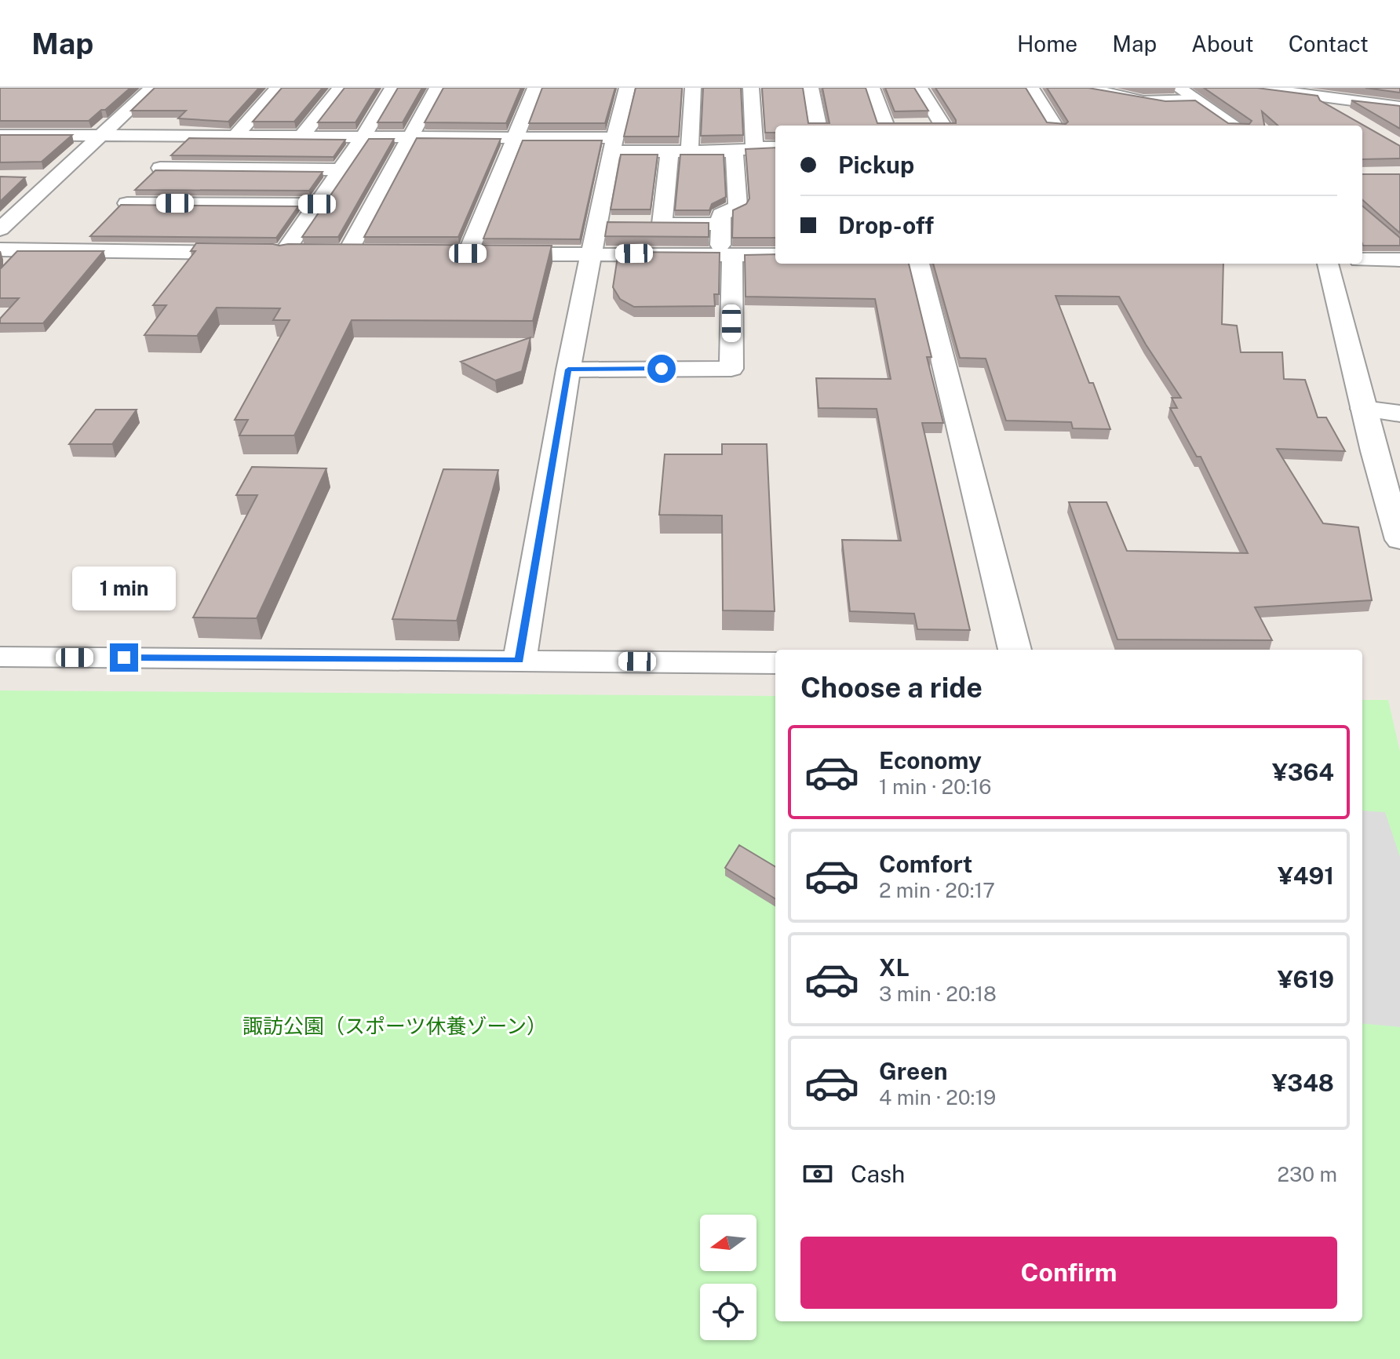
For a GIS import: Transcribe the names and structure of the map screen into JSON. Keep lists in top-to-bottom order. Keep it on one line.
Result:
{"parks":["諏訪公園（スポーツ休養ゾーン）"],"north":"left","page":{"header":"Map","nav":["Home","Map","About","Contact"],"banner":["Pickup","Drop-off"],"bubble":"1 min","heading":"Choose a ride","list":[{"name":"Economy","note":"1 min · 20:16","value":"¥364"},{"name":"Comfort","note":"2 min · 20:17","value":"¥491"},{"name":"XL","note":"3 min · 20:18","value":"¥619"},{"name":"Green","note":"4 min · 20:19","value":"¥348"}],"pay":["Cash","230 m"],"buttons":"Confirm"}}
